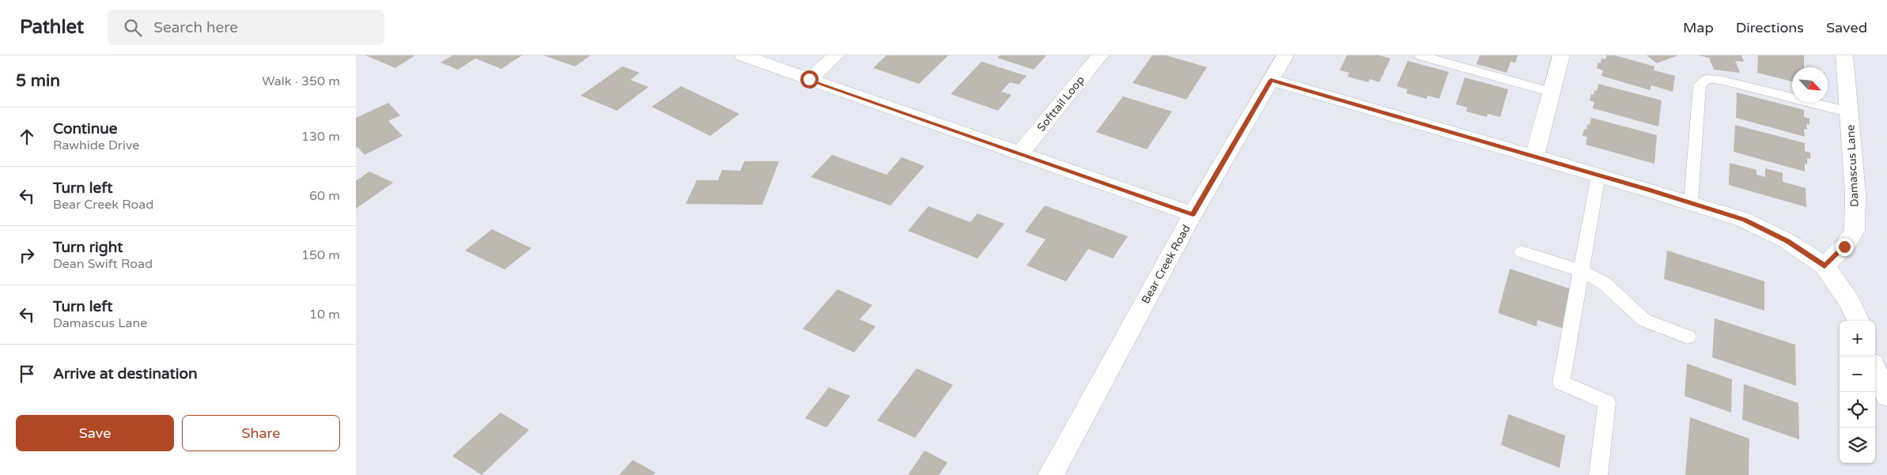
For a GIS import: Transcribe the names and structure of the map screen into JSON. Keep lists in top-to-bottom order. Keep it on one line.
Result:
{"streets":{"street":["Softtail Loop","Damascus Lane","Bear Creek Road"]},"north":"bottom right","page":{"header":"Pathlet","search":"Search here","nav":["Map","Directions","Saved"],"heading":["5 min","Walk · 350 m"],"list":[["Continue","Rawhide Drive","130 m"],["Turn left","Bear Creek Road","60 m"],["Turn right","Dean Swift Road","150 m"],["Turn left","Damascus Lane","10 m"],"Arrive at destination"],"map_buttons":["+","−"],"buttons":["Save","Share"]}}
